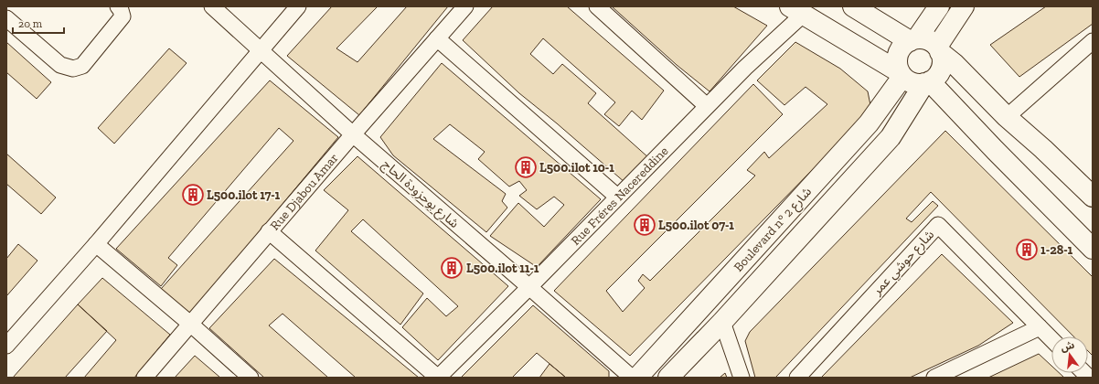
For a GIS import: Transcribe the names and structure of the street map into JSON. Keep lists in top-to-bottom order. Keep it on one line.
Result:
{"streets":{"main road":["Boulevard n° شارع 2"],"street":["Rue Djabou Amar","شارع بوحزودة الحاج","Rue Fréres Nacereddine","شارع حوشي عمر"]},"crossings":[["Rue Djabou Amar","شارع بوحزودة الحاج"],["شارع بوحزودة الحاج","Rue Fréres Nacereddine"]],"places":{"building":["L500.ilot 10-1","L500.ilot 17-1","L500.ilot 07-1","1-28-1","L500.ilot 11-1"]},"scale_bar":"20 m","north":"top"}
